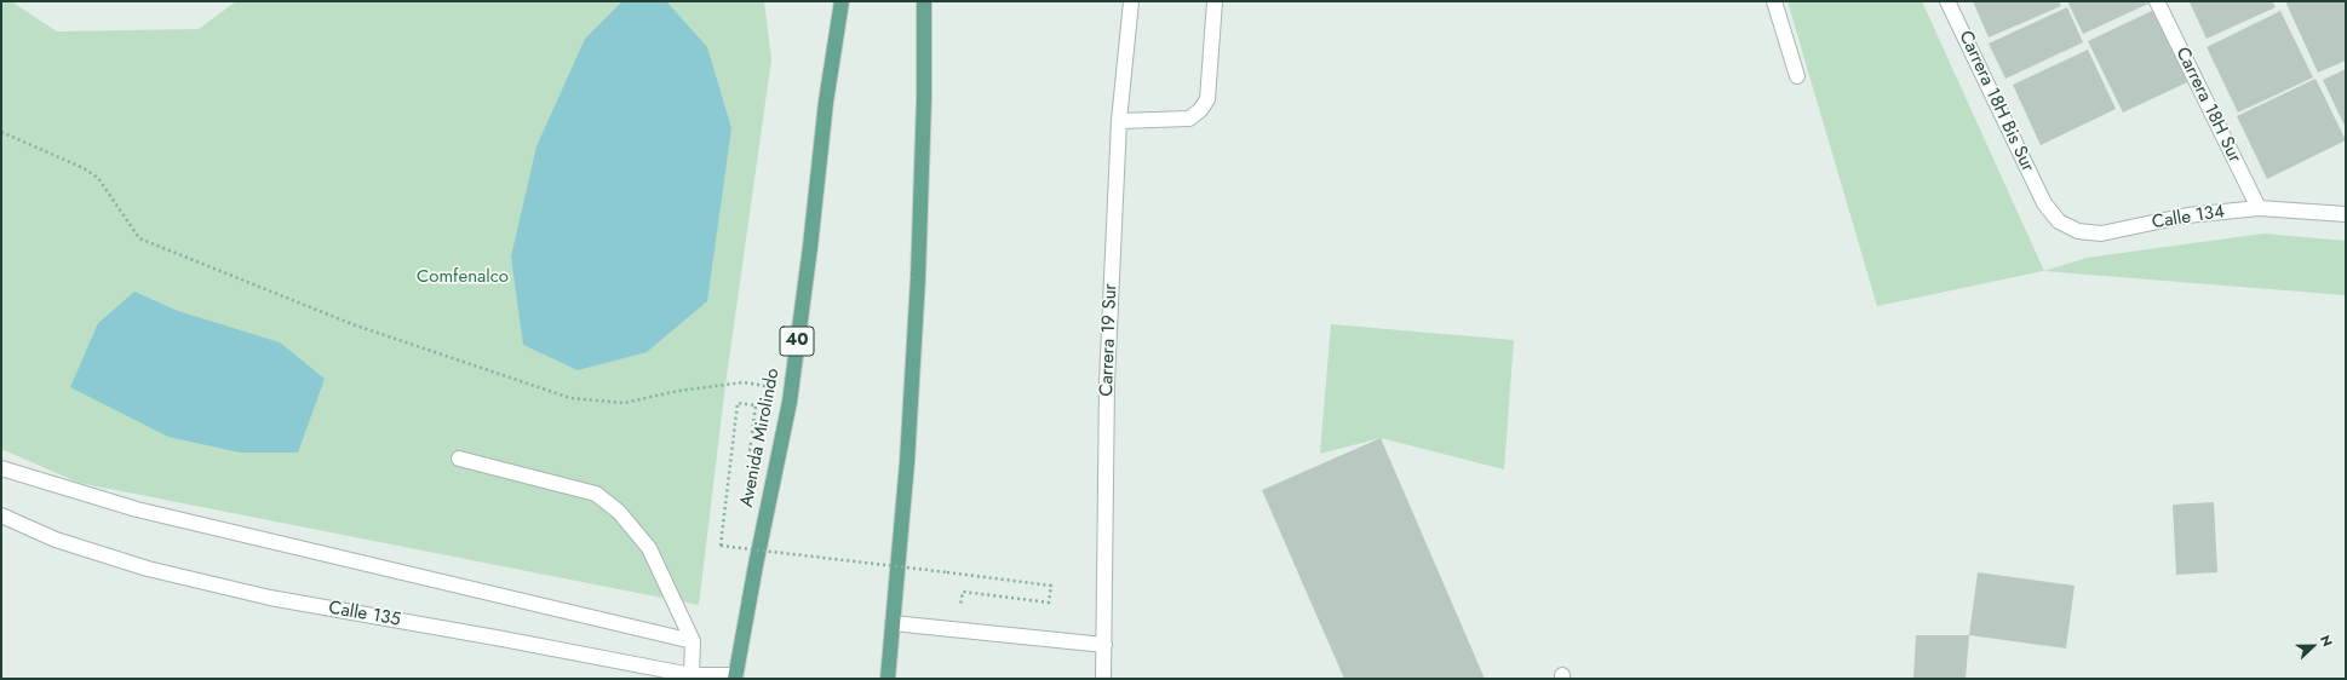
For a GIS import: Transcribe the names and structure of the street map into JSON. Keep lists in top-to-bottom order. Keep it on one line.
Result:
{"streets":{"main road":["40","Avenida Mirolindo"],"street":["Carrera 18H Bis Sur","Carrera 18H Sur","Calle 134","Carrera 19 Sur","Calle 135"]},"crossings":[["Carrera 18H Bis Sur","Calle 134"],["Carrera 18H Sur","Calle 134"],["Avenida Mirolindo","Calle 135"]],"parks":["Comfenalco"],"north":"right"}
